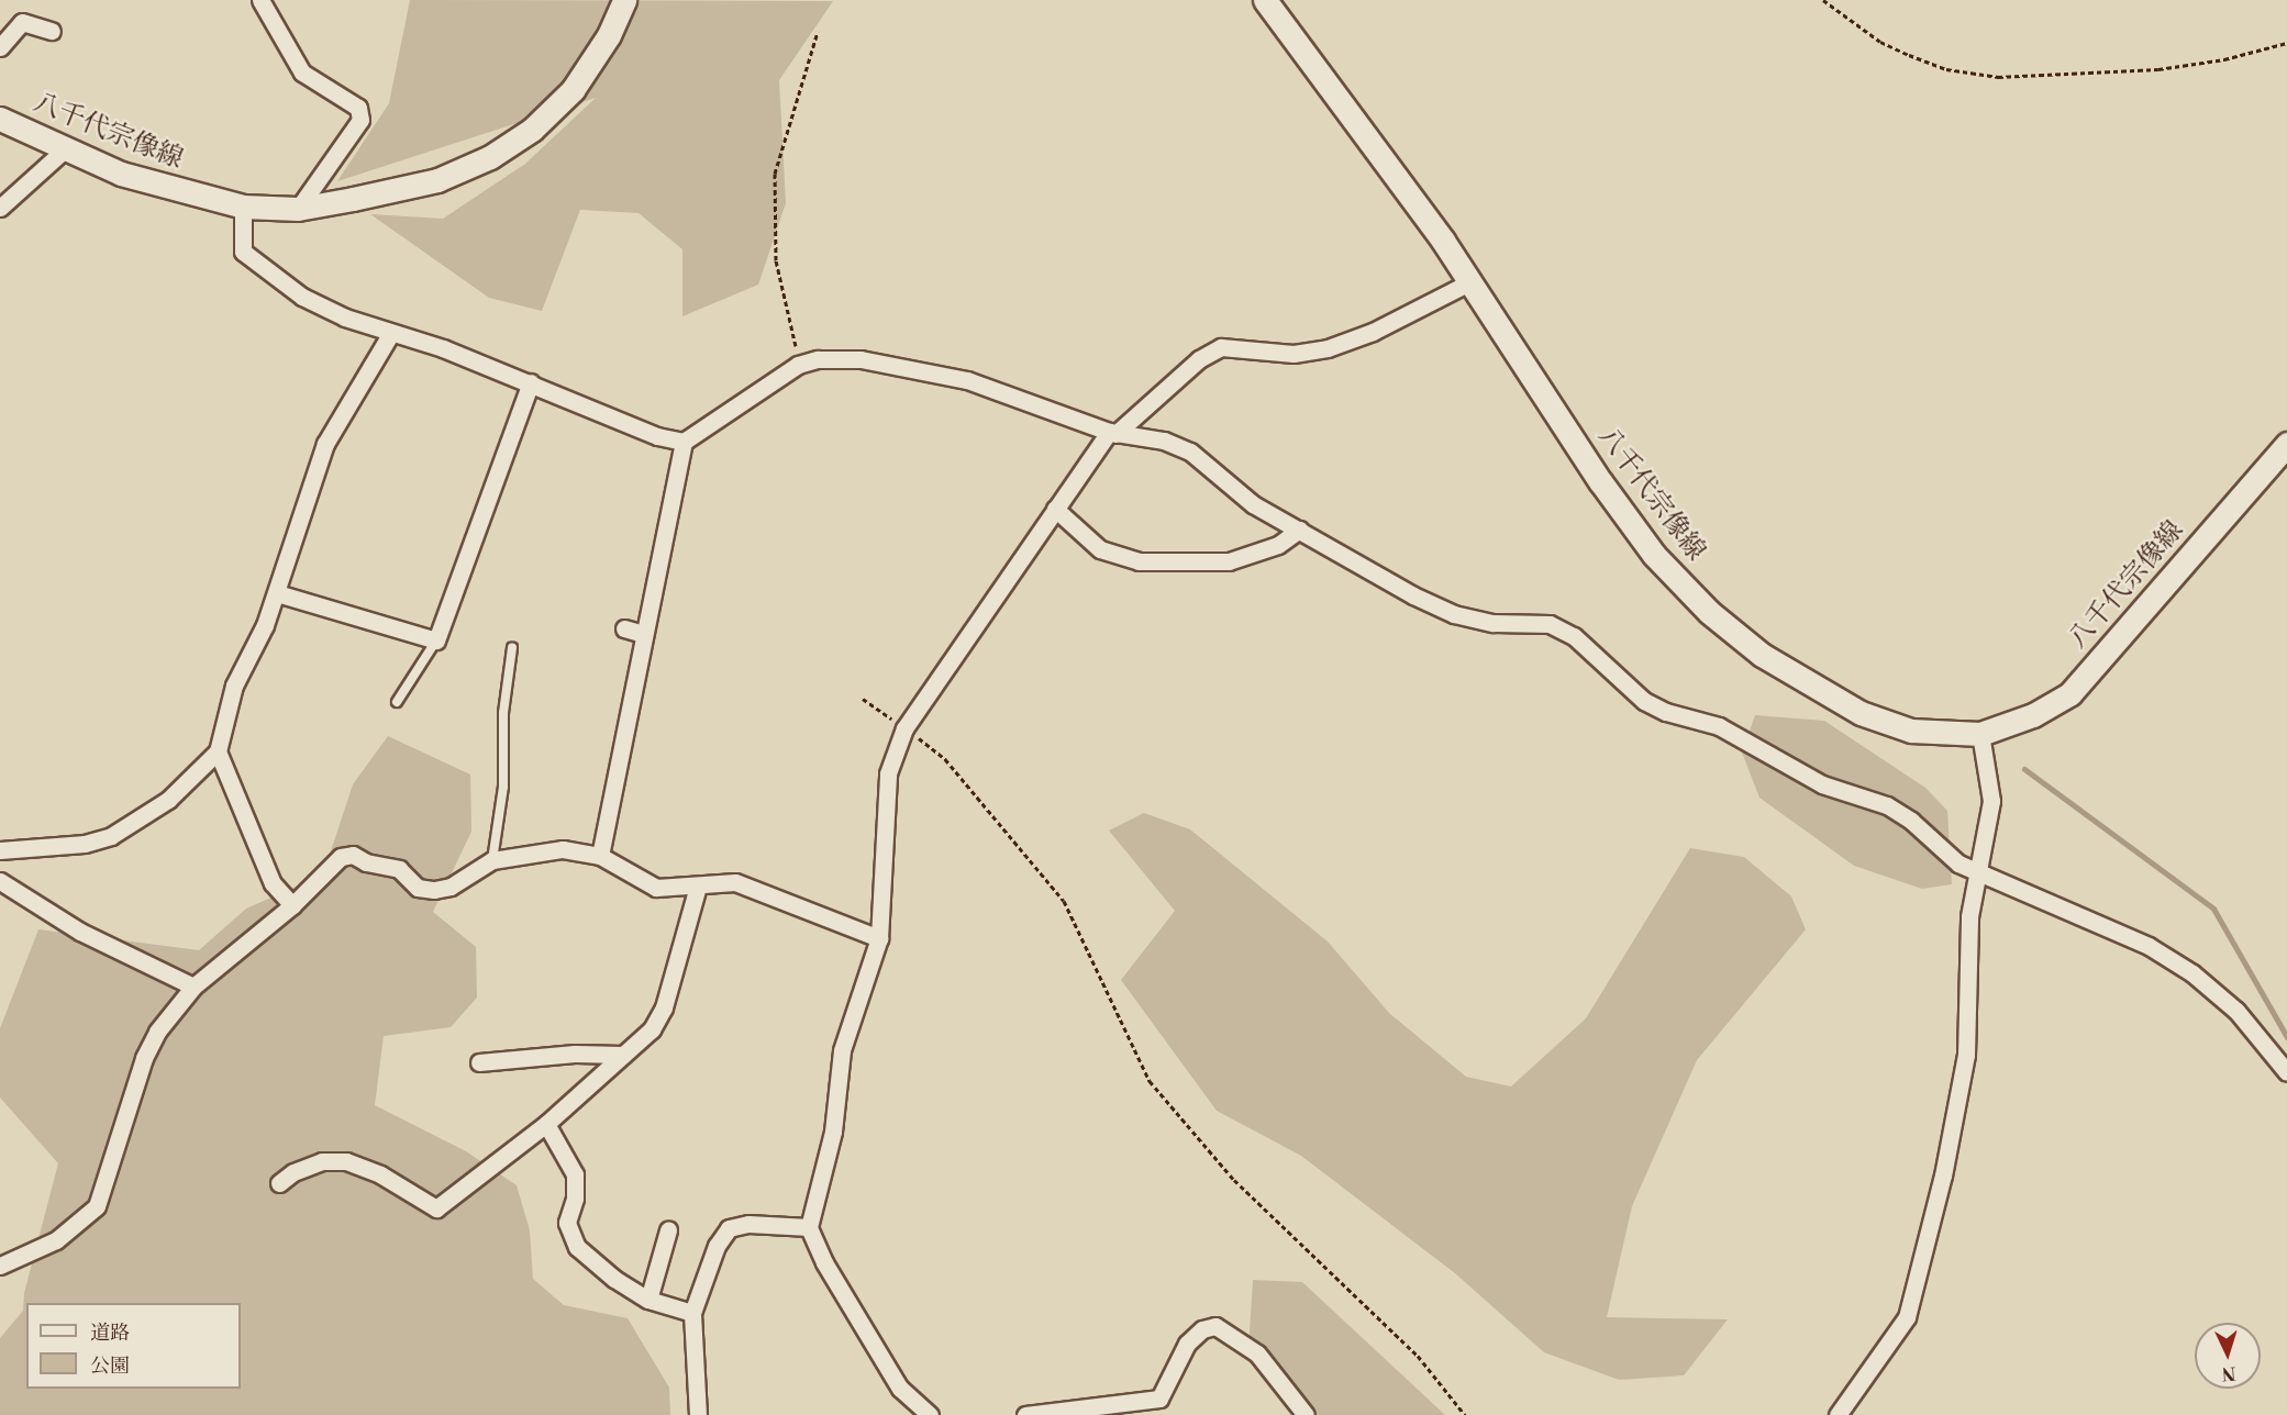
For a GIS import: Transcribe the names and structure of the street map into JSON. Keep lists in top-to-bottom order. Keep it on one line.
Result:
{"streets":{"main road":["八千代宗像線"]},"legend":["道路","公園"],"north":"bottom"}
